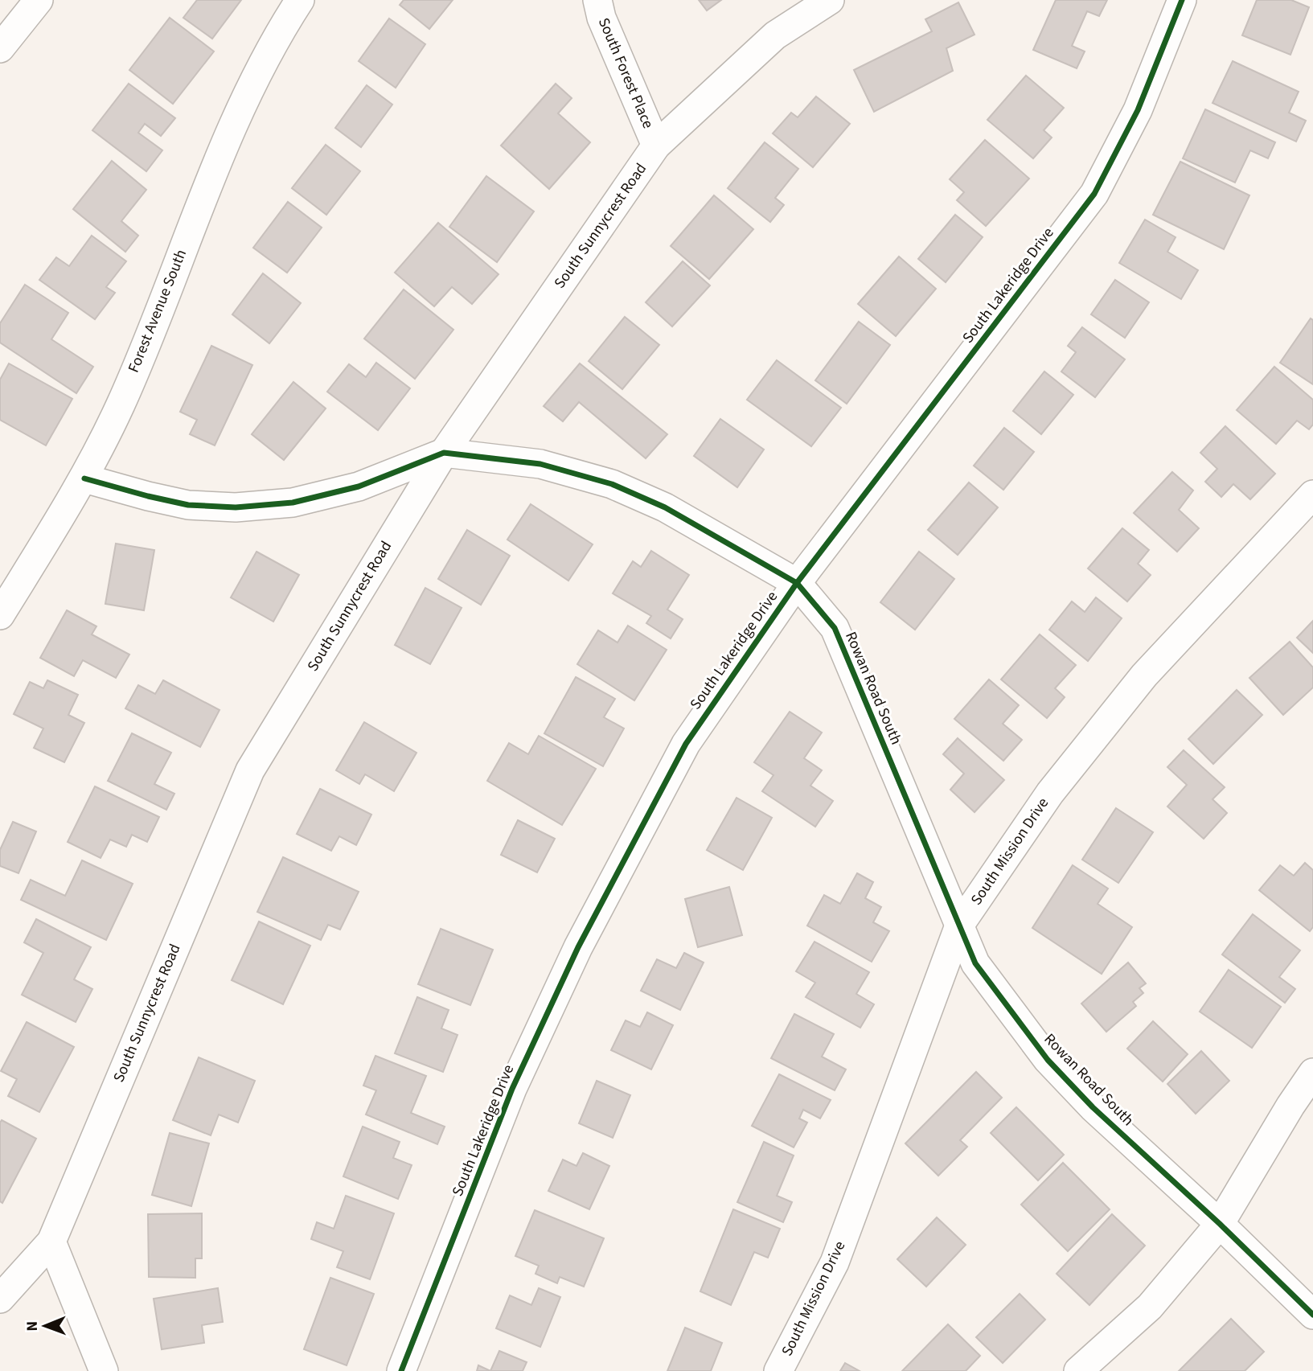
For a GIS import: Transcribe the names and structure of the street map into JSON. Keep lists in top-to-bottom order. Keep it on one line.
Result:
{"streets":{"street":["South Forest Place","South Sunnycrest Road","South Lakeridge Drive","Forest Avenue South","Rowan Road South","South Mission Drive"]},"crossings":[["South Forest Place","South Sunnycrest Road"],["South Sunnycrest Road","Rowan Road South"],["South Lakeridge Drive","Rowan Road South"],["Forest Avenue South","Rowan Road South"],["Rowan Road South","South Mission Drive"]],"north":"left"}
